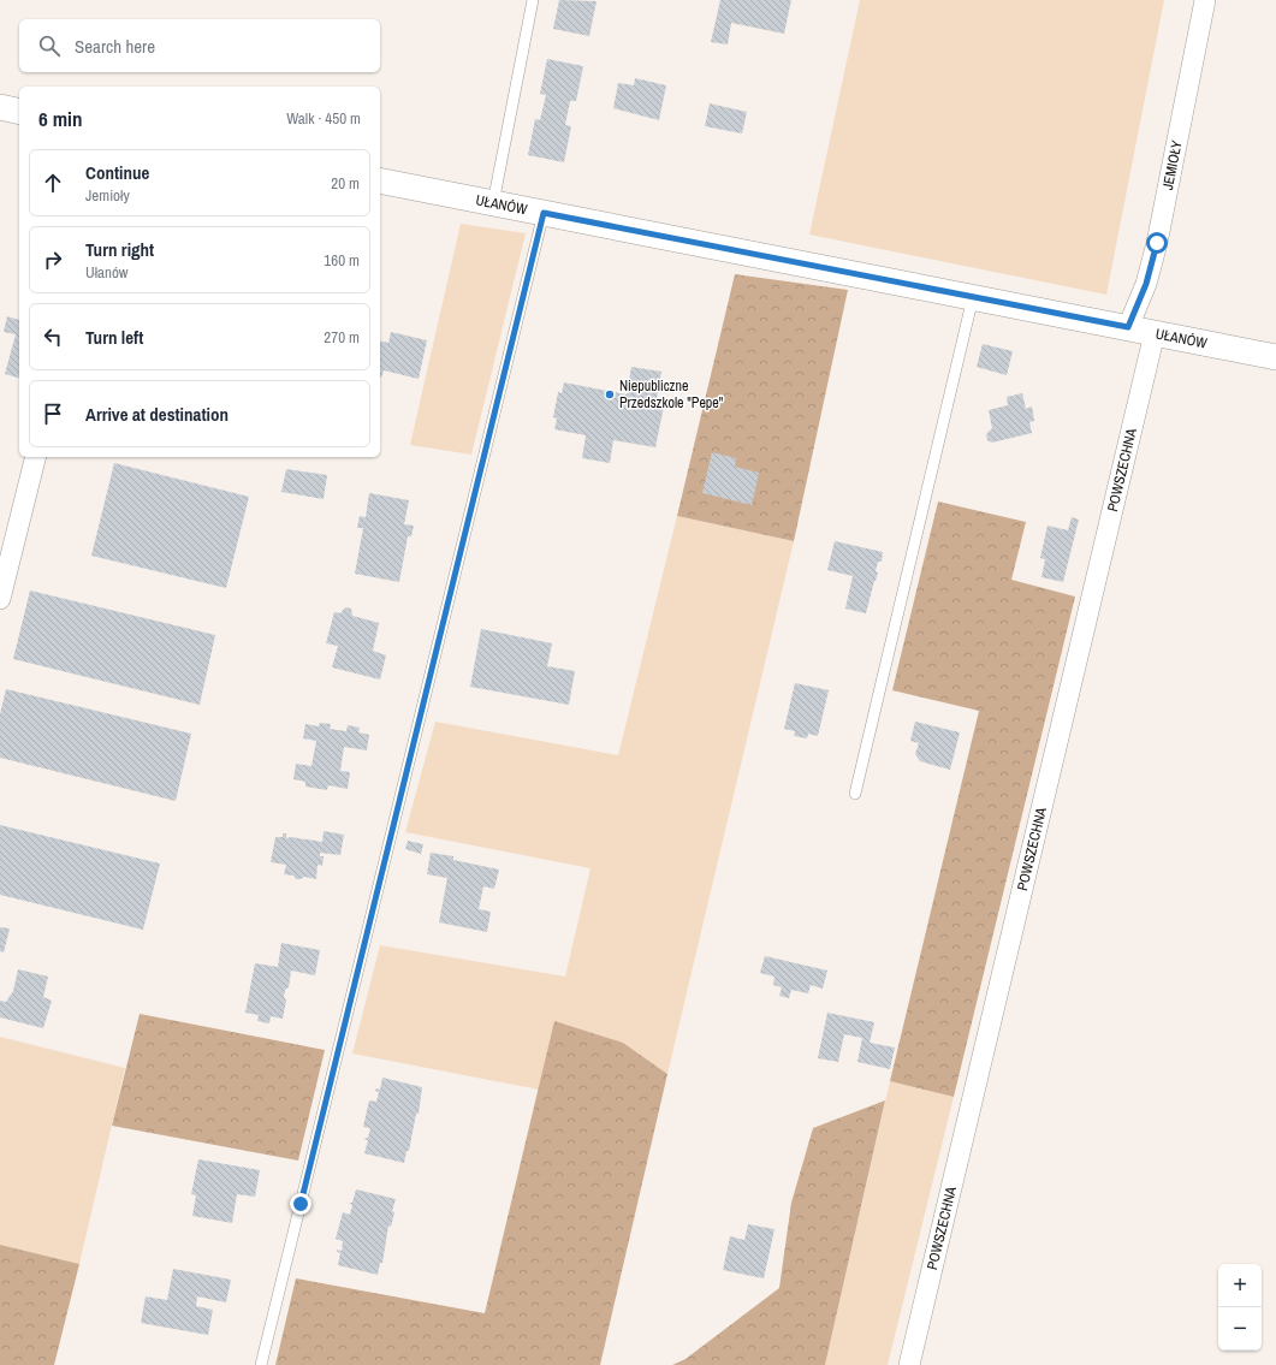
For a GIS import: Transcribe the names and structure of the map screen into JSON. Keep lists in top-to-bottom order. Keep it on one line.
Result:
{"streets":{"street":["JEMIOŁY","UŁANÓW","POWSZECHNA"]},"crossings":[["JEMIOŁY","UŁANÓW"],["UŁANÓW","POWSZECHNA"]],"places":["Niepubliczne Przedszkole \"Pepe\""],"page":{"search":"Search here","heading":["6 min","Walk · 450 m"],"list":[["Continue","Jemioły","20 m"],["Turn right","Ułanów","160 m"],["Turn left","270 m"],"Arrive at destination"],"map_buttons":["+","−"]}}
